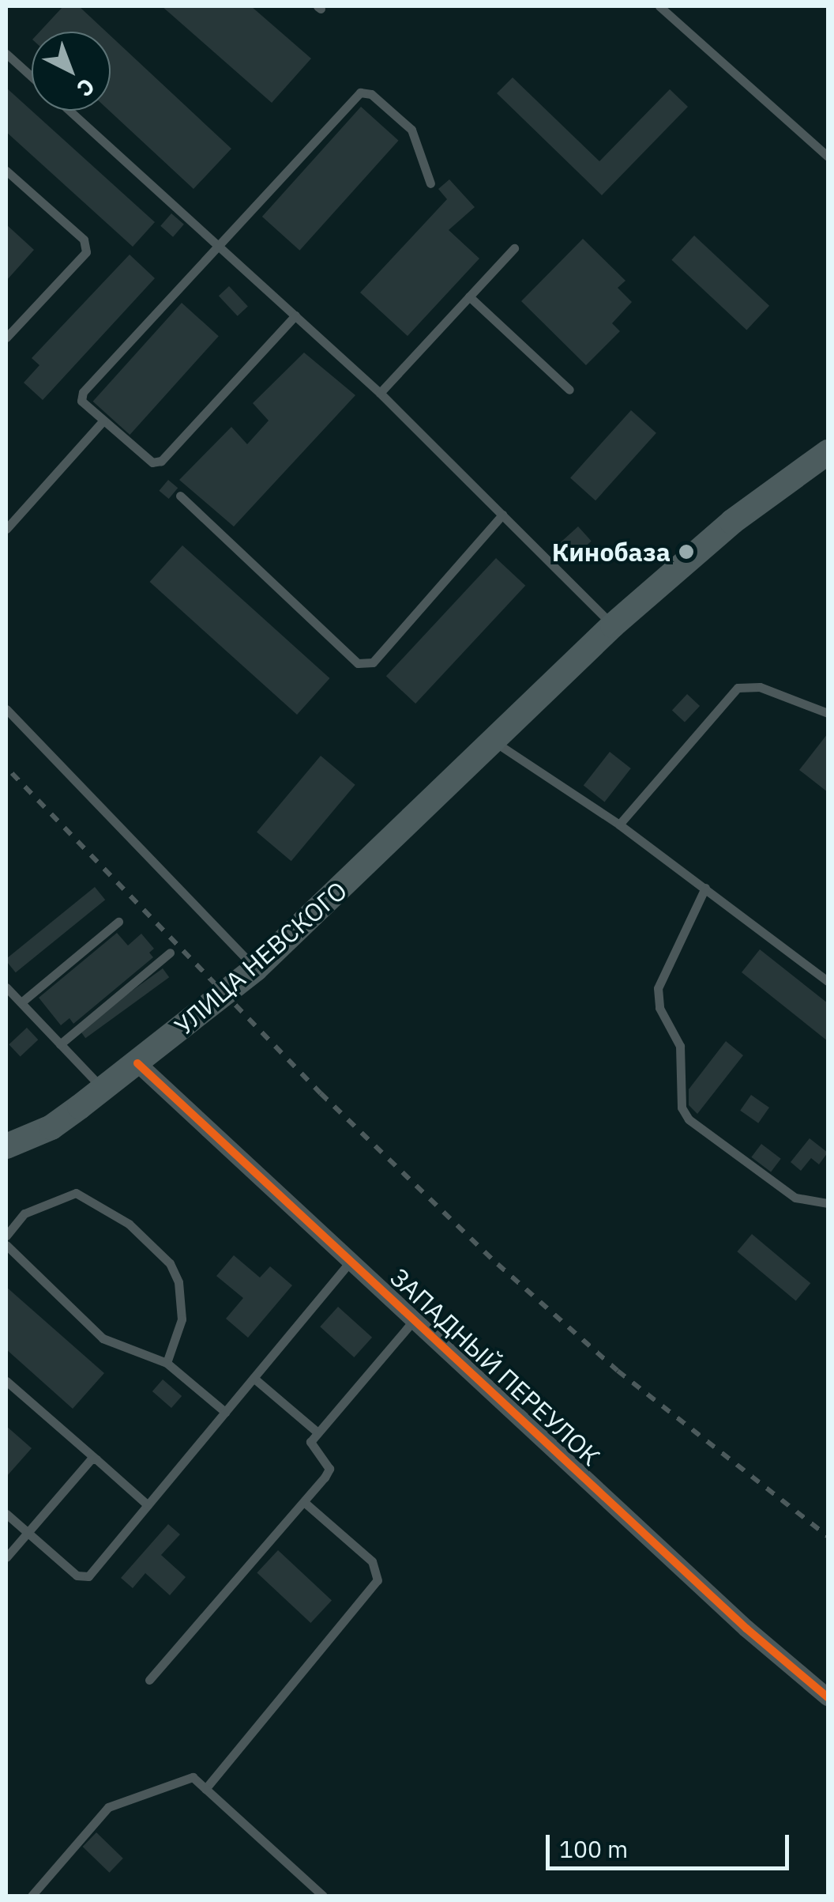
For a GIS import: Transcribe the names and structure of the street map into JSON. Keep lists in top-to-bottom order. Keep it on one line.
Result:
{"streets":{"main road":["УЛИЦА НЕВСКОГО"],"street":["ЗАПАДНЫЙ ПЕРЕУЛОК"]},"crossings":[["УЛИЦА НЕВСКОГО","ЗАПАДНЫЙ ПЕРЕУЛОК"]],"places":["Кинобаза"],"scale_bar":"100 m","north":"bottom right"}
